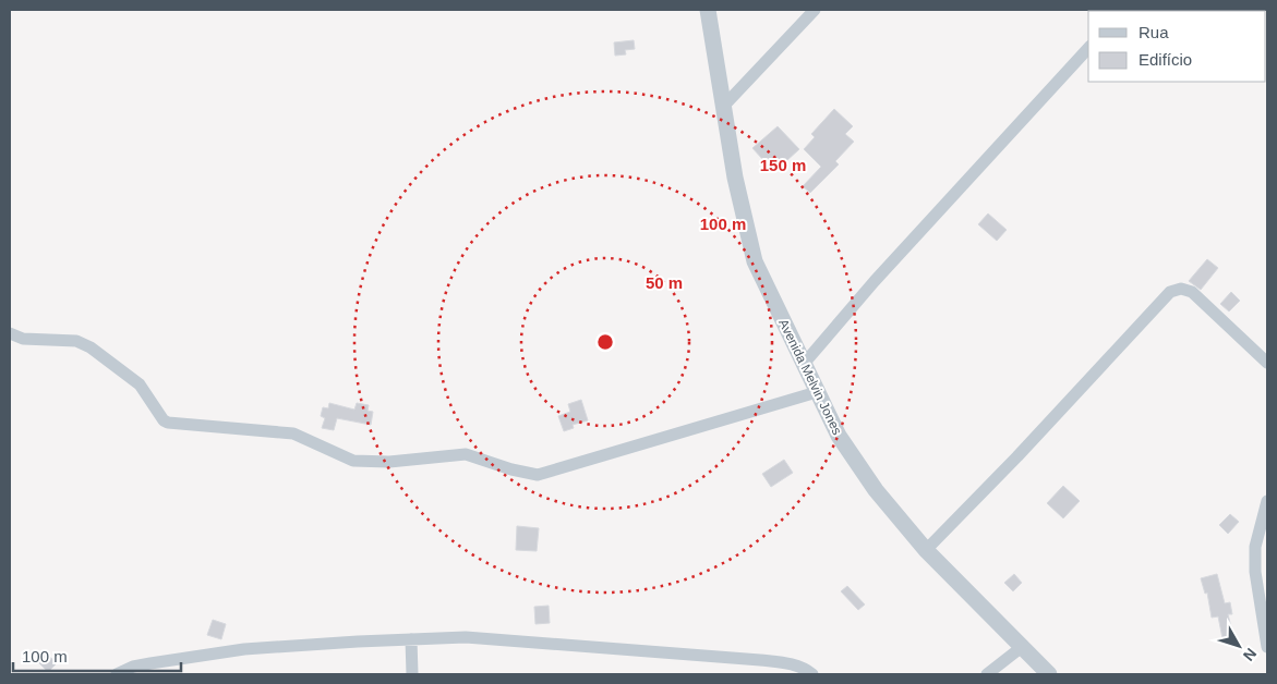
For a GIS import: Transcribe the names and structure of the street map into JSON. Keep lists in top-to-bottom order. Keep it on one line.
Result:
{"streets":{"street":["Avenida Melvin Jones"]},"legend":["Rua","Edifício"],"scale_bar":"100 m","north":"bottom right","rings":["150 m","100 m","50 m"]}
